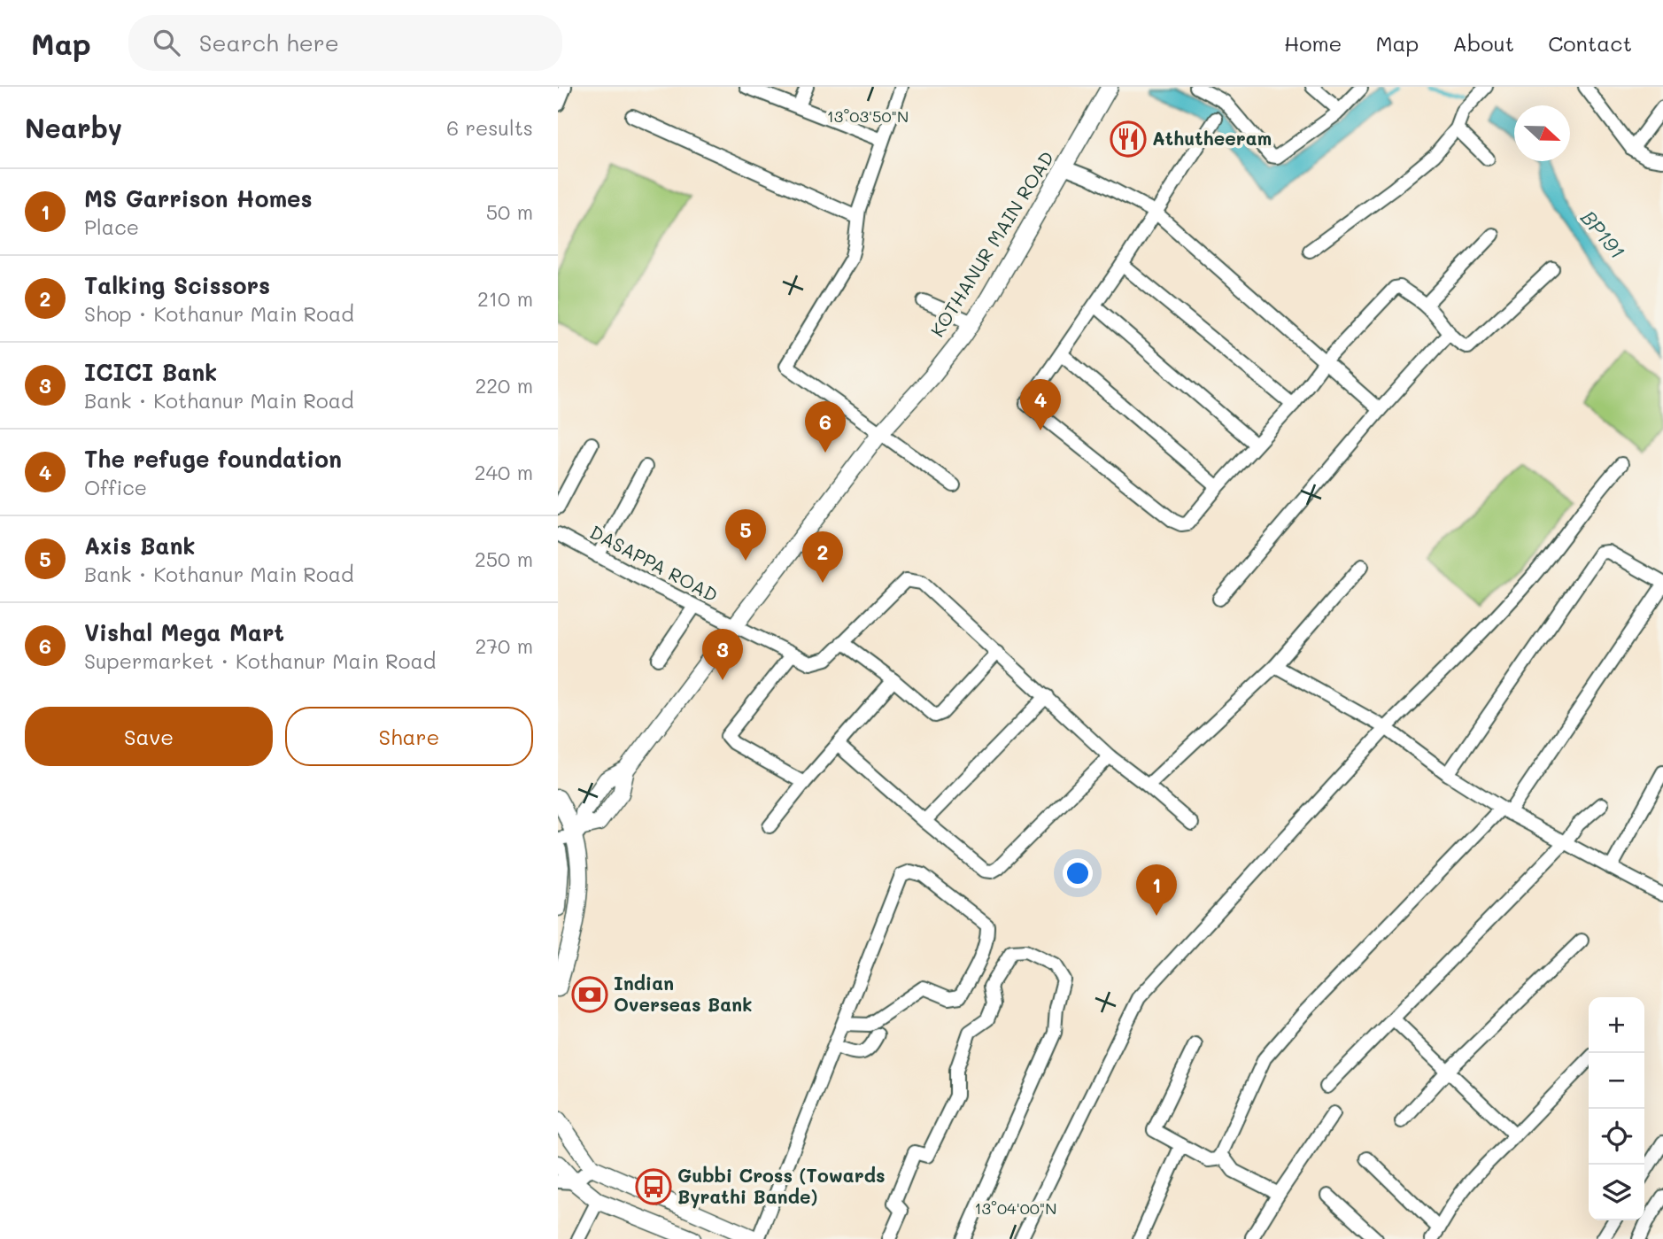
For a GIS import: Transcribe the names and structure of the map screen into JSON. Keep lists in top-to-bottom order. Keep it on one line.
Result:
{"streets":{"main road":["KOTHANUR MAIN ROAD"],"street":["DASAPPA ROAD"]},"crossings":[["KOTHANUR MAIN ROAD","DASAPPA ROAD"]],"water":["BP191"],"places":{"restaurant":["Athutheeram"],"bank":["Indian Overseas Bank"],"bus stop":["Gubbi Cross (Towards Byrathi Bande)"]},"north":"right","page":{"header":"Map","search":"Search here","nav":["Home","Map","About","Contact"],"heading":["Nearby","6 results"],"list":[{"mark":"1","name":"MS Garrison Homes","note":"Place","value":"50 m"},{"mark":"2","name":"Talking Scissors","note":"Shop · Kothanur Main Road","value":"210 m"},{"mark":"3","name":"ICICI Bank","note":"Bank · Kothanur Main Road","value":"220 m"},{"mark":"4","name":"The refuge foundation","note":"Office","value":"240 m"},{"mark":"5","name":"Axis Bank","note":"Bank · Kothanur Main Road","value":"250 m"},{"mark":"6","name":"Vishal Mega Mart","note":"Supermarket · Kothanur Main Road","value":"270 m"}],"pins":["4","6","5","2","3","1"],"buttons":["Save","Share"],"map_buttons":["+","−"]},"coordinates":["13°03'50\"N","13°04'00\"N"]}
